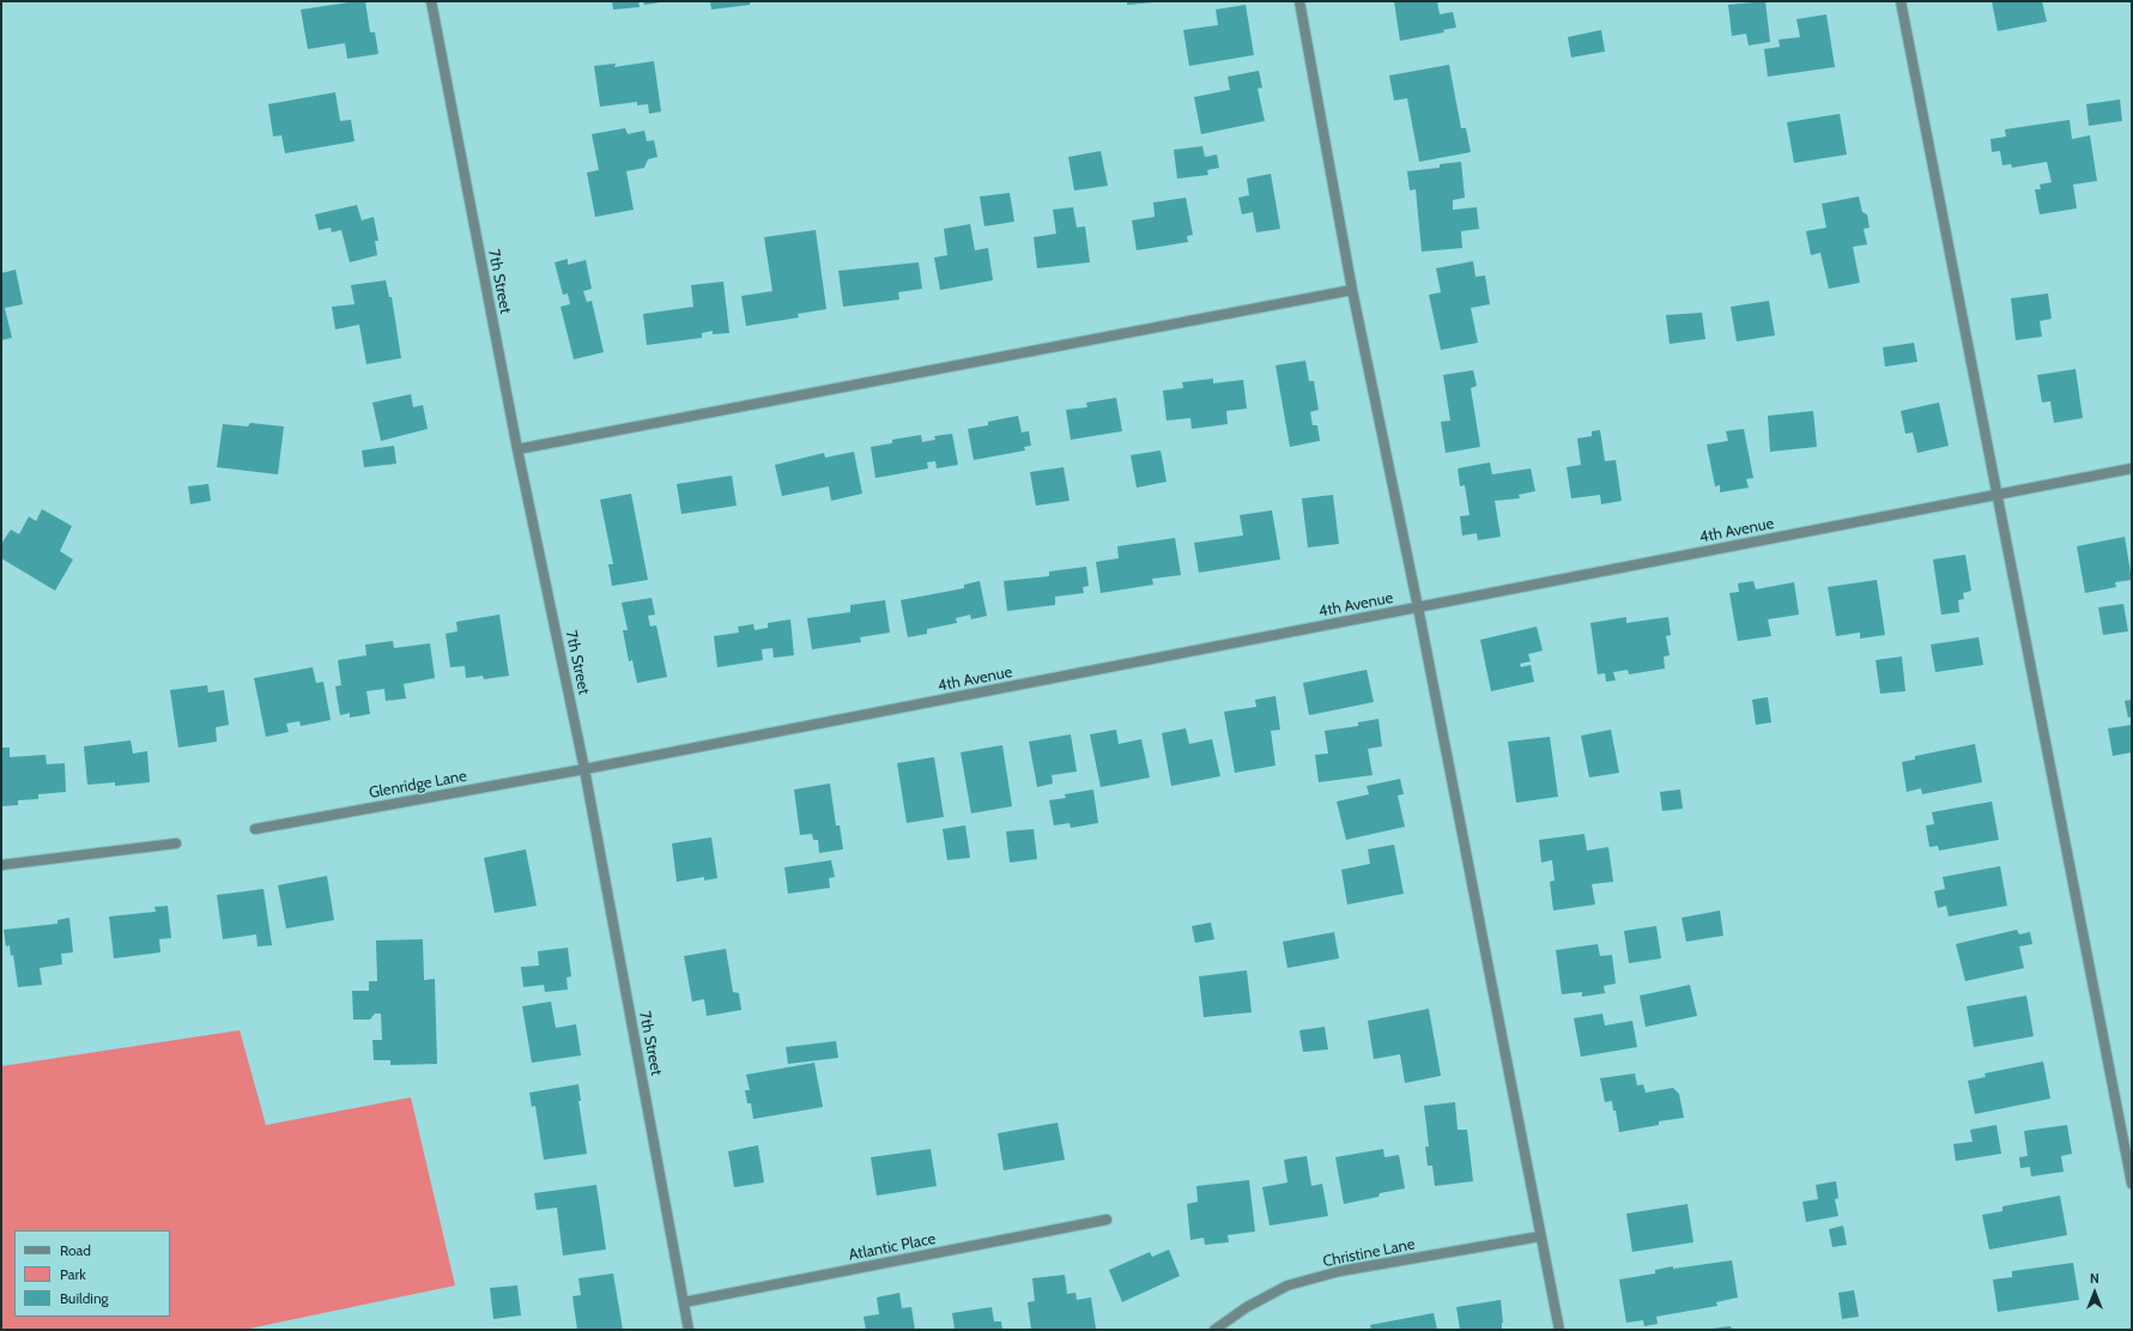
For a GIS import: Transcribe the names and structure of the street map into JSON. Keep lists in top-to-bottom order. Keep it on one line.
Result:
{"streets":{"street":["7th Street","4th Avenue","Glenridge Lane","Atlantic Place","Christine Lane"]},"crossings":[["7th Street","4th Avenue"],["7th Street","Glenridge Lane"],["7th Street","Atlantic Place"],["4th Avenue","Glenridge Lane"]],"legend":["Road","Park","Building"],"north":"top"}
